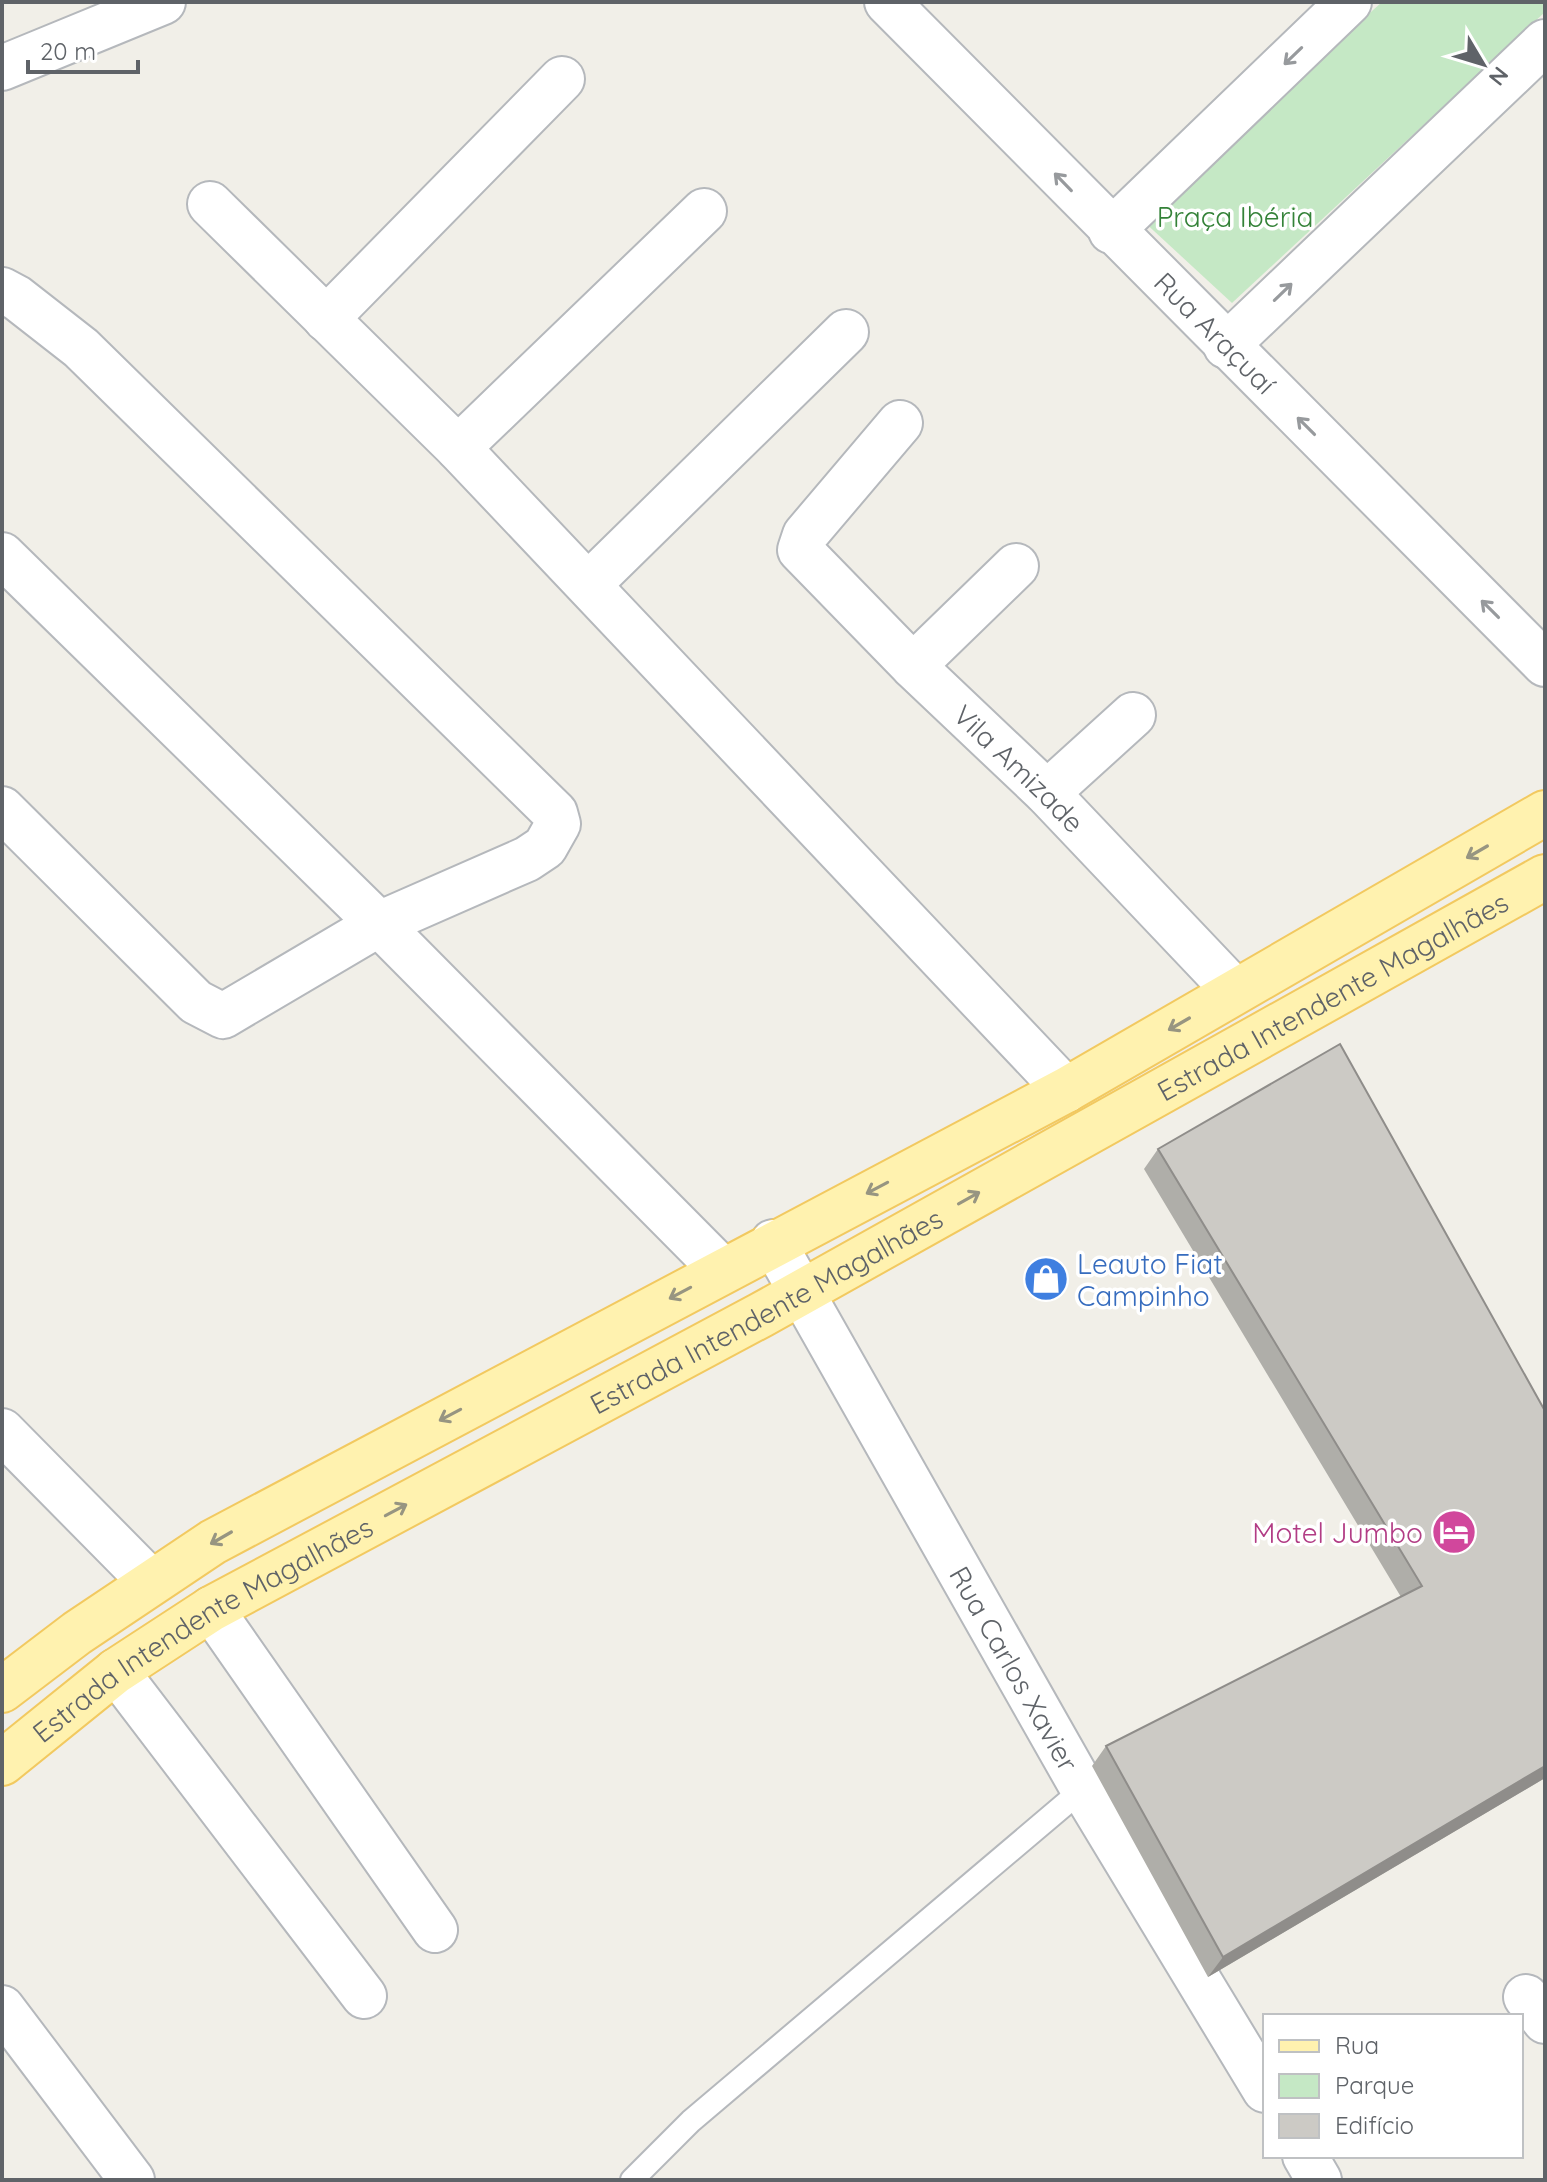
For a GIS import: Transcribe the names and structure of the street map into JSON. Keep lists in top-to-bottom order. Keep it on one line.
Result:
{"streets":{"main road":["Estrada Intendente Magalhães"],"street":["Rua Araçuaí","Vila Amizade","Rua Carlos Xavier"]},"crossings":[["Vila Amizade","Estrada Intendente Magalhães"],["Estrada Intendente Magalhães","Rua Carlos Xavier"]],"one_way":["Rua Araçuaí"],"parks":["Praça Ibéria"],"places":{"shop":["Leauto Fiat Campinho"],"hotel":["Motel Jumbo"]},"legend":["Rua","Parque","Edifício"],"scale_bar":"20 m","north":"bottom right"}
